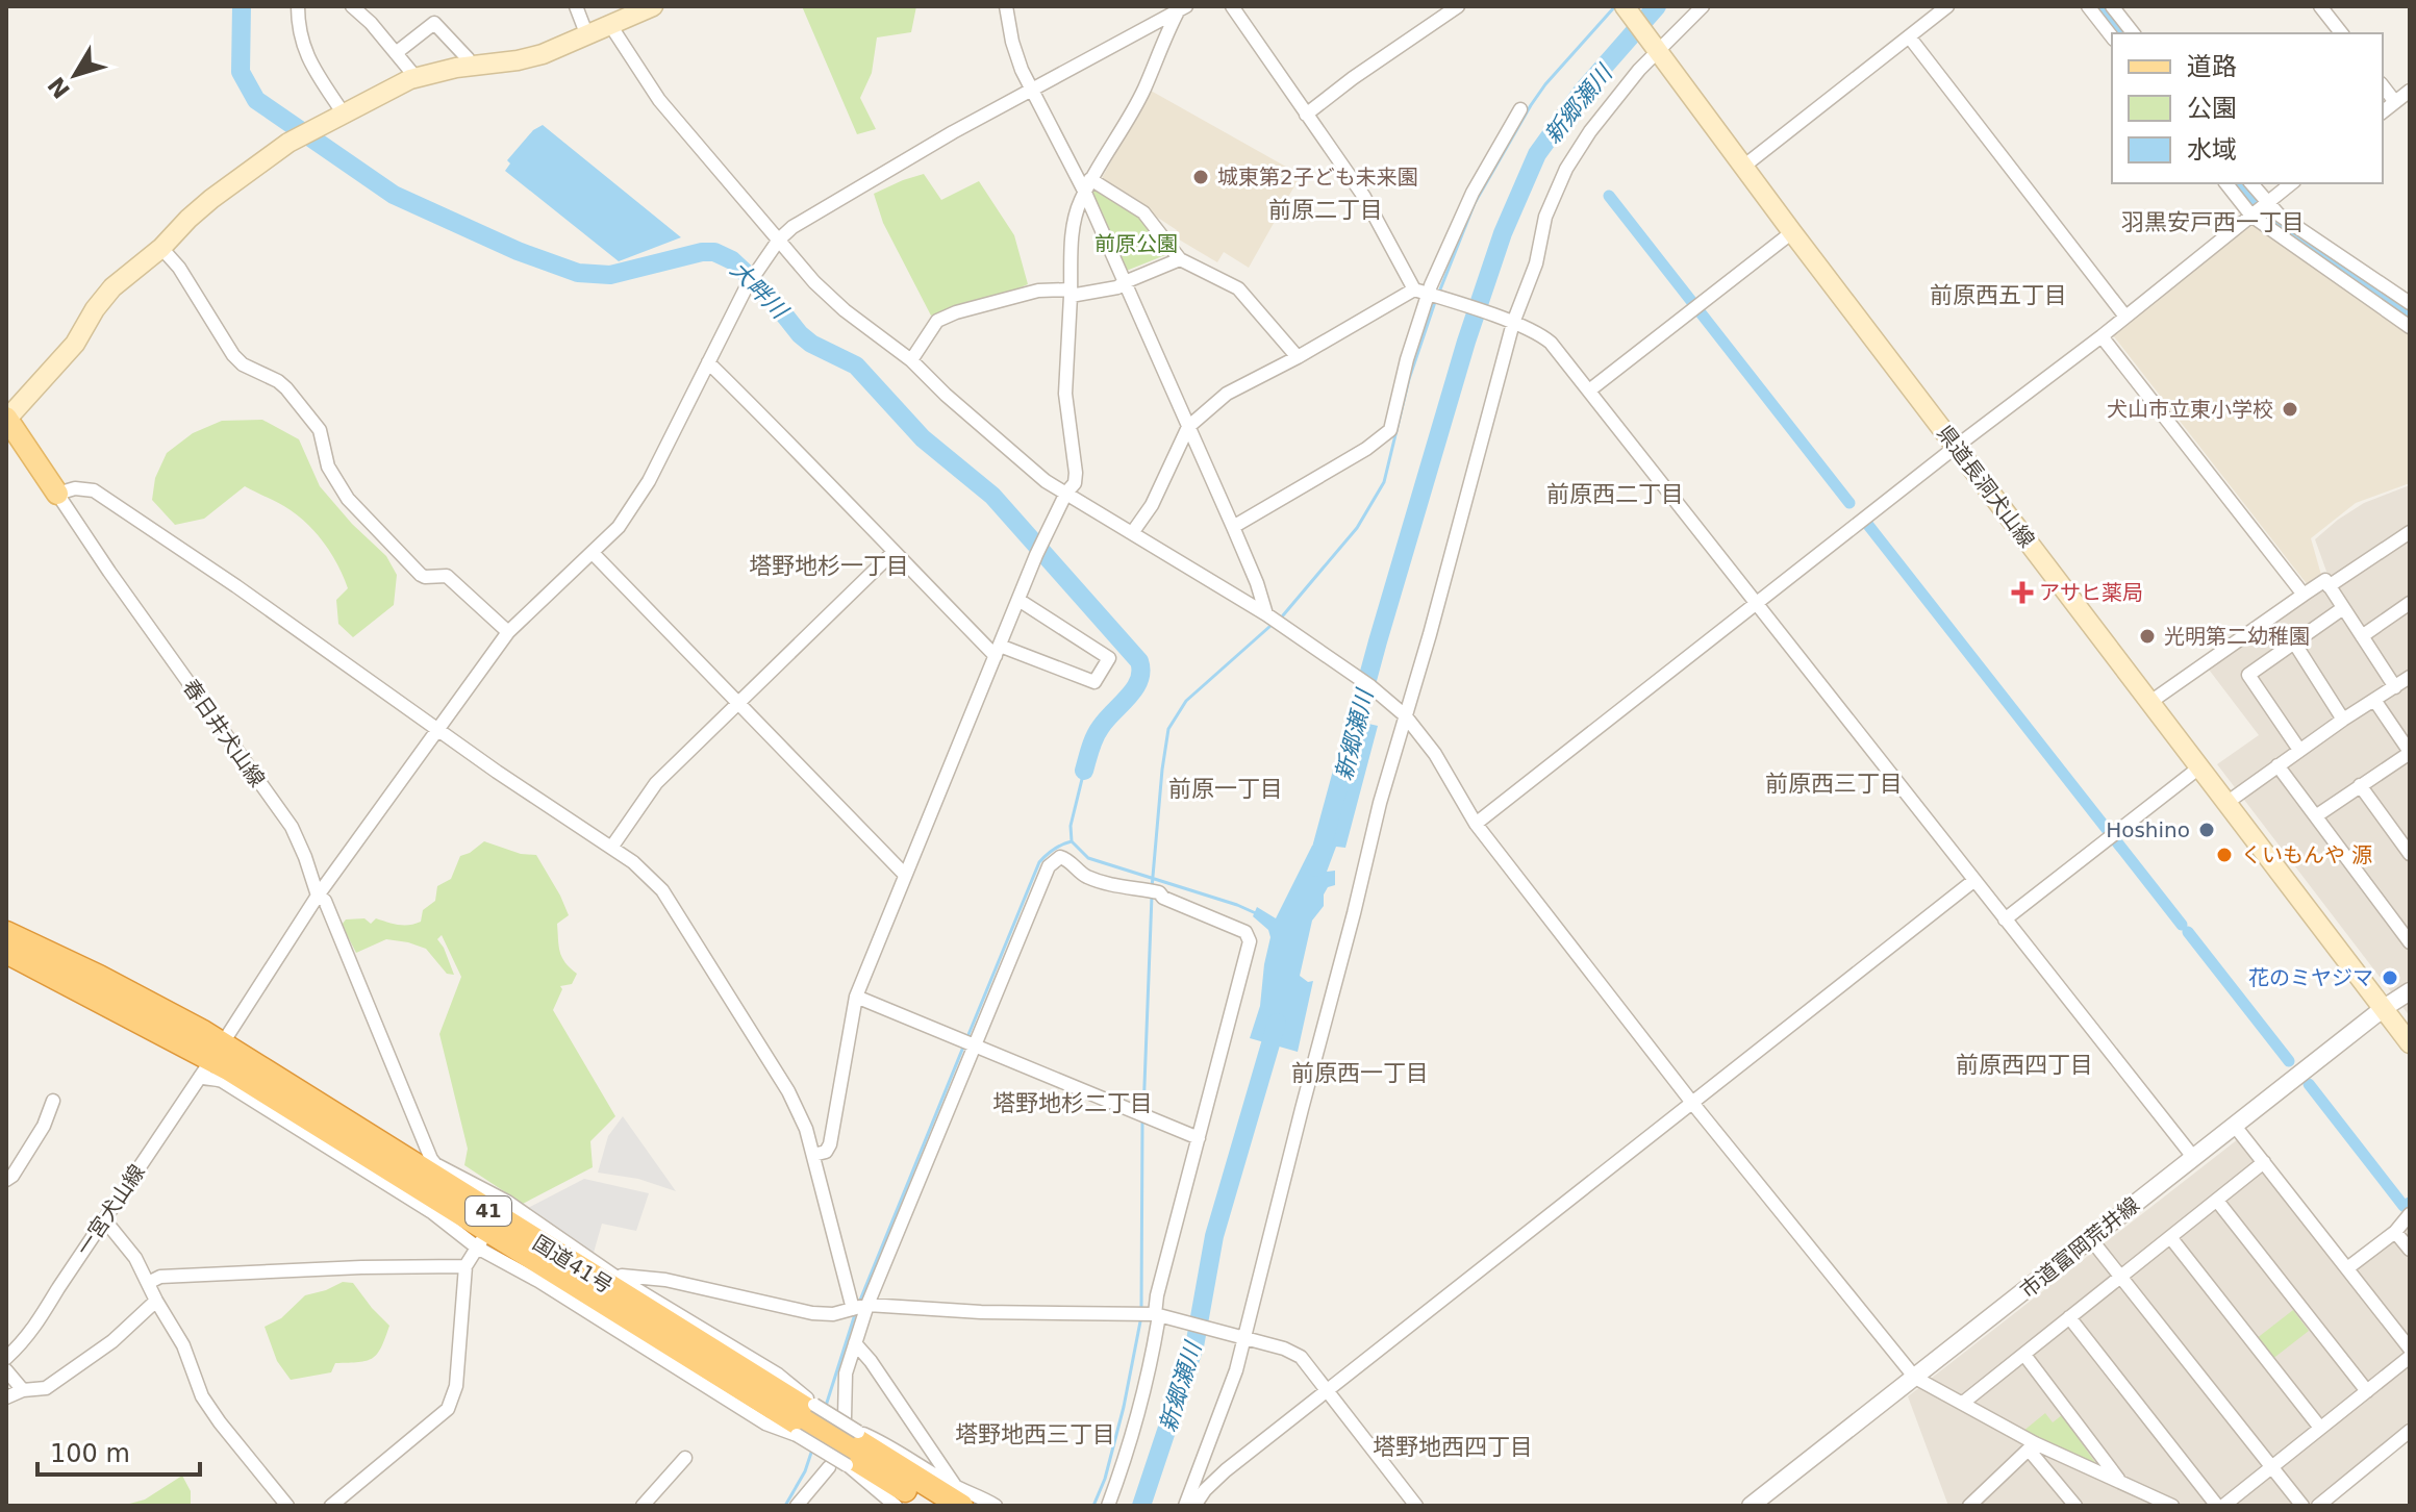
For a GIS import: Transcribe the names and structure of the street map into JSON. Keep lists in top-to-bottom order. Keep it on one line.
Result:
{"streets":{"highway":["41","国道41号"],"main road":["県道長洞犬山線","春日井犬山線"],"street":["一宮犬山線","市道富岡荒井線"]},"crossings":[["県道長洞犬山線","市道富岡荒井線"],["春日井犬山線","国道41号"],["一宮犬山線","国道41号"]],"districts":["前原二丁目","羽黒安戸西一丁目","前原西五丁目","前原西二丁目","塔野地杉一丁目","前原西三丁目","前原一丁目","前原西四丁目","前原西一丁目","塔野地杉二丁目","塔野地西三丁目","塔野地西四丁目"],"water":["新郷瀬川","大畔川"],"parks":["前原公園"],"places":{"other":["城東第2子ども未来園","犬山市立東小学校","光明第二幼稚園","Hoshino","くいもんや 源","花のミヤジマ"],"health":["アサヒ薬局"]},"legend":["道路","公園","水域"],"scale_bar":"100 m","north":"bottom left"}
